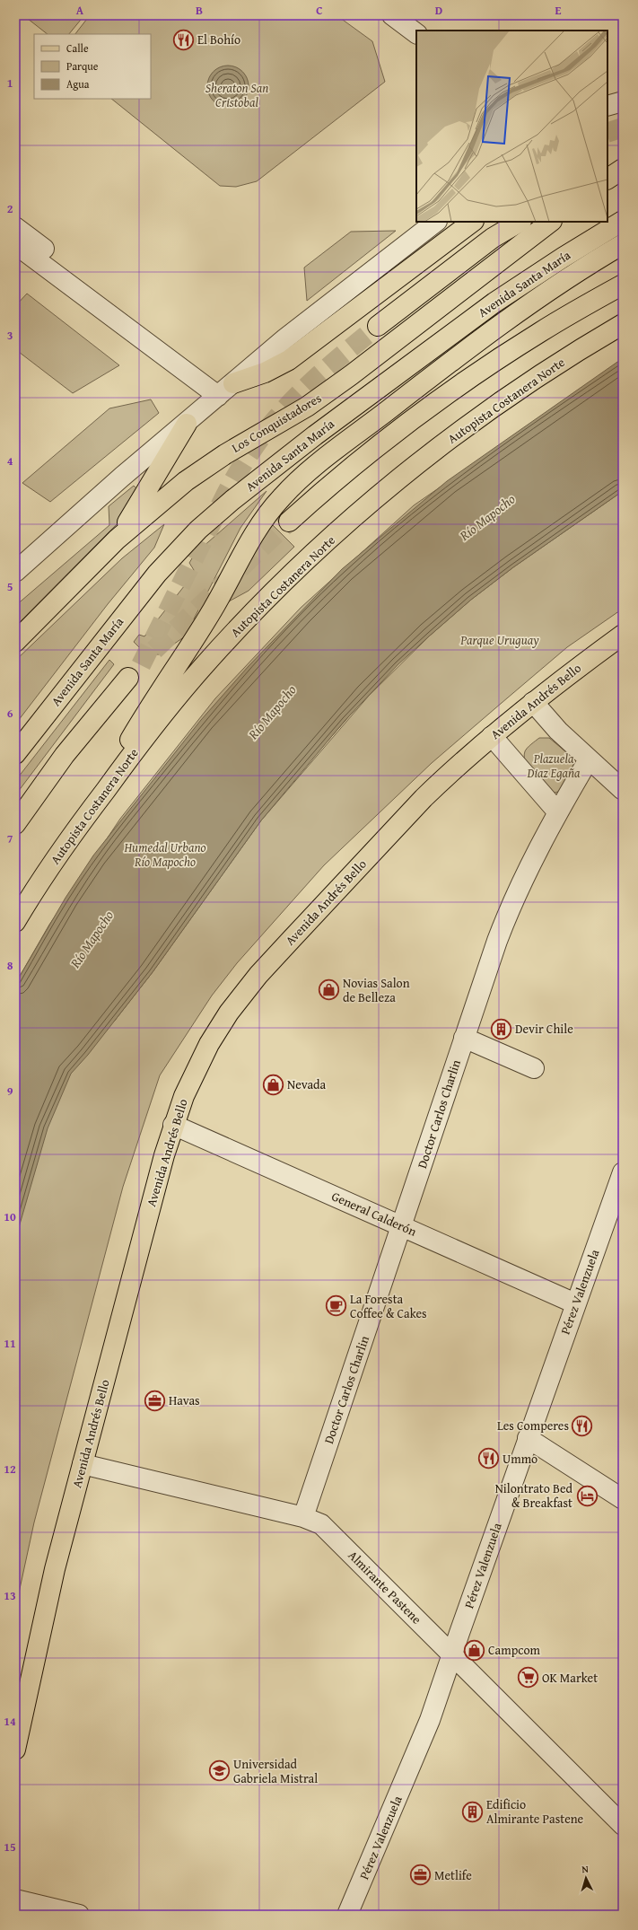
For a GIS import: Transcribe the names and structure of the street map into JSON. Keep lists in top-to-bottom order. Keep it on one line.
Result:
{"streets":{"main road":["Avenida Santa María","Autopista Costanera Norte","Los Conquistadores","Avenida Andrés Bello"],"street":["Doctor Carlos Charlin","General Calderón","Pérez Valenzuela","Almirante Pastene"]},"crossings":[["Avenida Andrés Bello","General Calderón"],["Avenida Andrés Bello","Almirante Pastene"],["Doctor Carlos Charlin","General Calderón"],["Doctor Carlos Charlin","Almirante Pastene"],["General Calderón","Pérez Valenzuela"],["Pérez Valenzuela","Almirante Pastene"]],"water":["Río Mapocho"],"parks":["Sheraton San Cristobal","Parque Uruguay","Plazuela Diaz Egaña","Humedal Urbano Río Mapocho"],"places":{"restaurant":["El Bohío","Les Comperes","Ummo"],"shop":["Novias Salon de Belleza","Nevada","Campcom"],"building":["Devir Chile","Edificio Almirante Pastene"],"cafe":["La Foresta Coffee & Cakes"],"office":["Havas","Metlife"],"hotel":["Nilontrato Bed & Breakfast"],"supermarket":["OK Market"],"school or university":["Universidad Gabriela Mistral"]},"legend":["Calle","Parque","Agua"],"north":"top","grid":{"columns":["A","B","C","D","E"],"rows":["1","2","3","4","5","6","7","8","9","10","11","12","13","14","15"]}}
